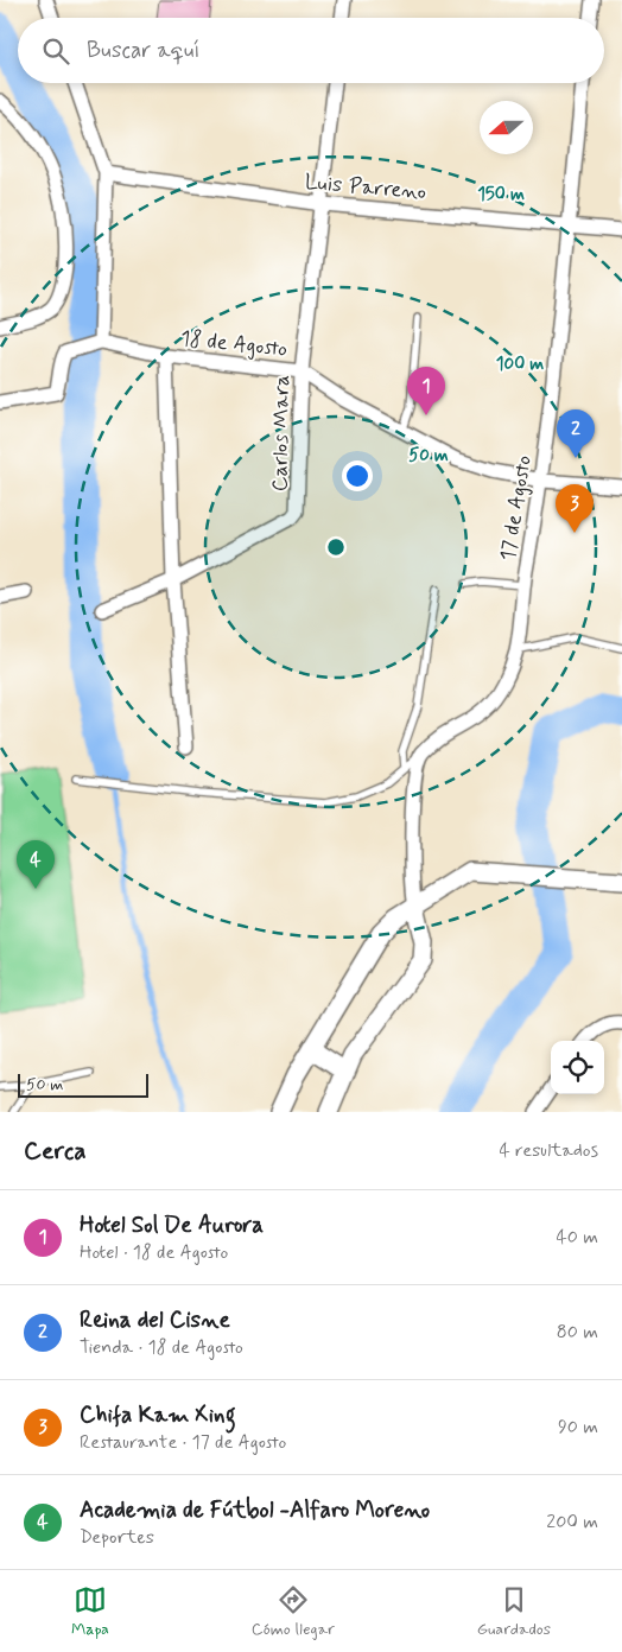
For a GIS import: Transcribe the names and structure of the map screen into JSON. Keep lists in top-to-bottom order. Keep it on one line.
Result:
{"streets":{"street":["Luis Parreno","18 de Agosto","Carlos Mara","17 de Agosto"]},"crossings":[["Luis Parreno","Carlos Mara"],["Luis Parreno","17 de Agosto"],["18 de Agosto","Carlos Mara"],["18 de Agosto","17 de Agosto"]],"scale_bar":"50 m","north":"left","page":{"search":"Buscar aquí","pins":["1","2","3","4"],"scale":"50 m","heading":["Cerca","4 resultados"],"list":[{"mark":"1","name":"Hotel Sol De Aurora","note":"Hotel · 18 de Agosto","value":"40 m"},{"mark":"2","name":"Reina del Cisne","note":"Tienda · 18 de Agosto","value":"80 m"},{"mark":"3","name":"Chifa Kam Xing","note":"Restaurante · 17 de Agosto","value":"90 m"},{"mark":"4","name":"Academia de Fútbol -Alfaro Moreno","note":"Deportes","value":"200 m"}],"nav":["Mapa","Cómo llegar","Guardados"]},"rings":["150 m","100 m","50 m"]}
